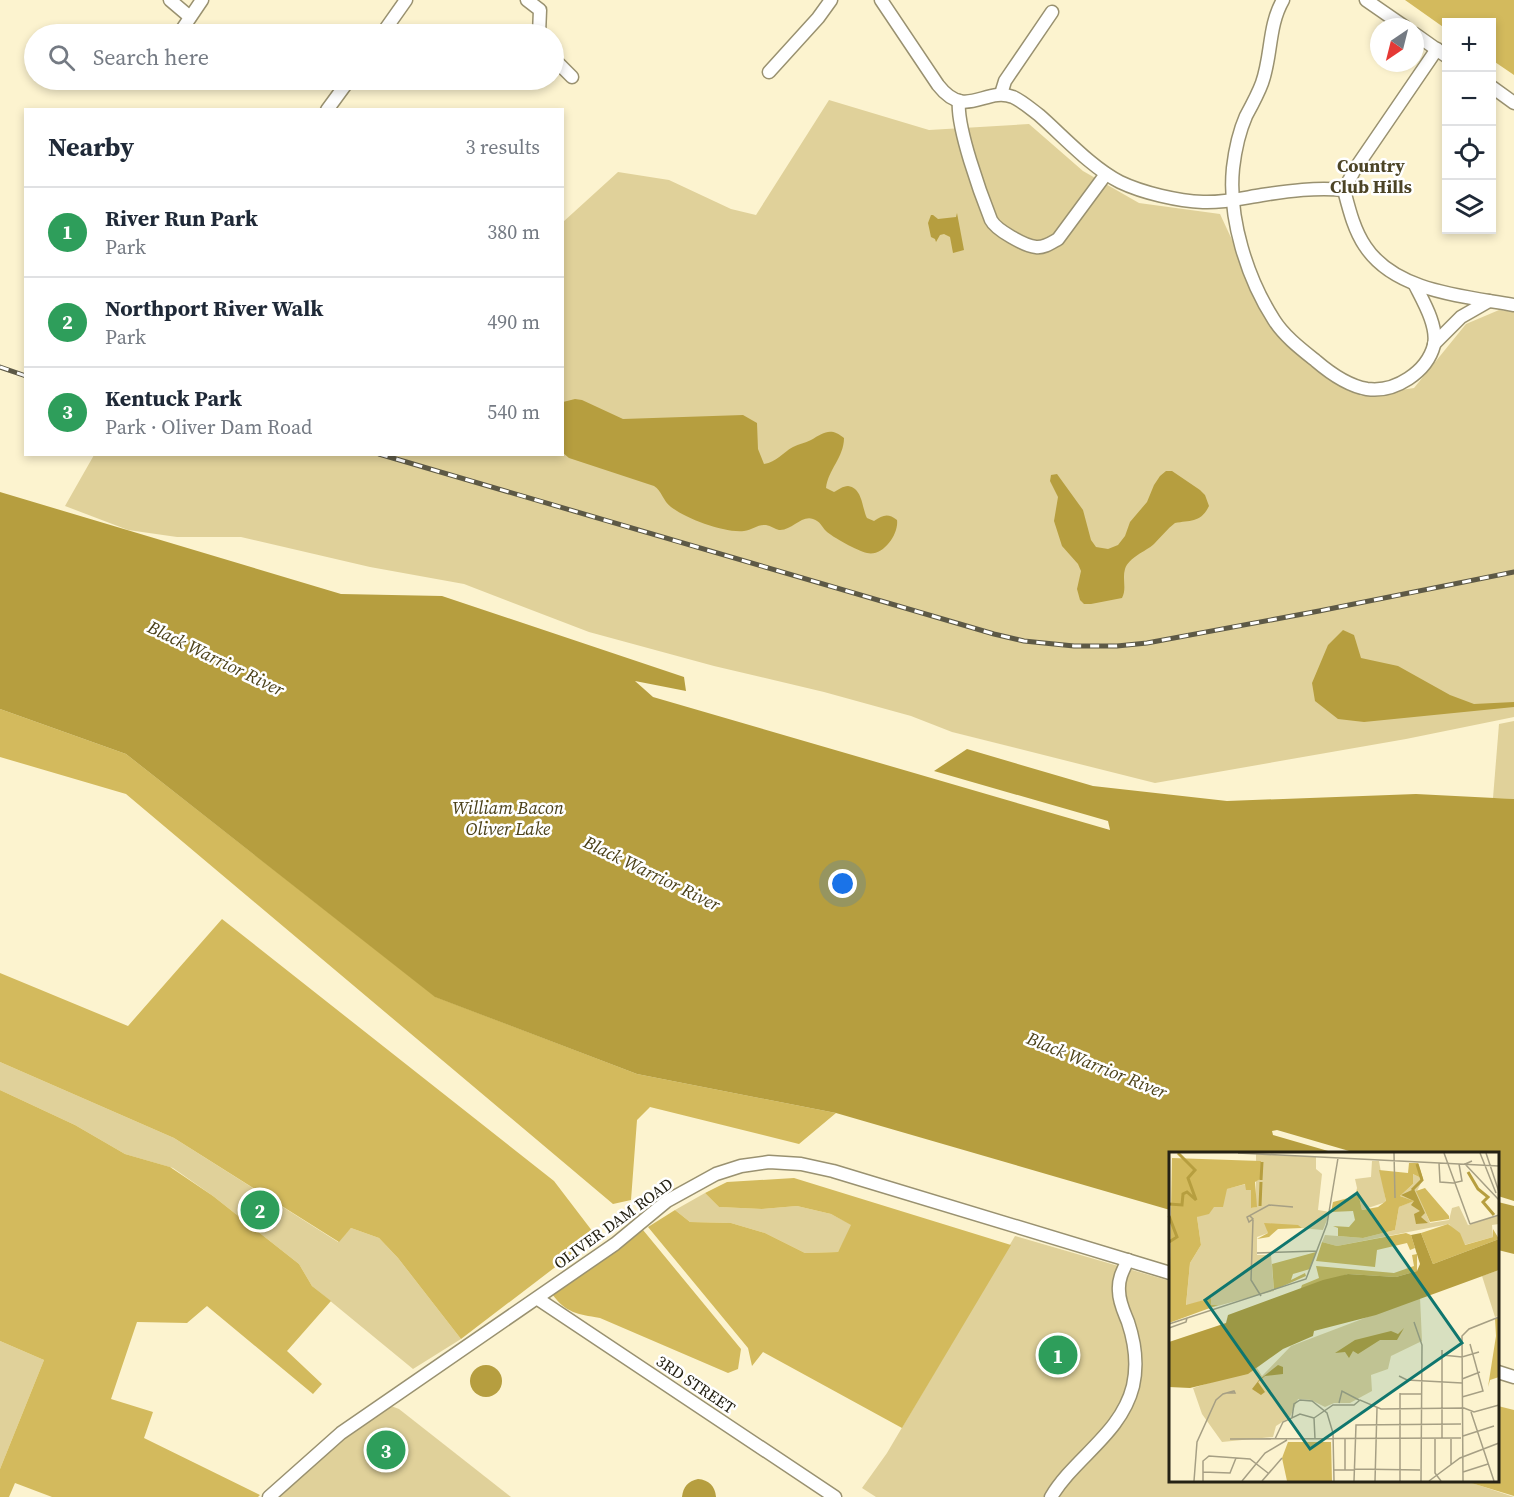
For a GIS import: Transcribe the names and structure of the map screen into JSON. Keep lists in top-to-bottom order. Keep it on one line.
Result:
{"streets":{"street":["OLIVER DAM ROAD","3RD STREET"]},"crossings":[["OLIVER DAM ROAD","3RD STREET"]],"districts":["Country Club Hills"],"water":["Black Warrior River","William Bacon Oliver Lake"],"north":"bottom left","page":{"map_buttons":["+","−"],"search":"Search here","heading":["Nearby","3 results"],"list":[{"mark":"1","name":"River Run Park","note":"Park","value":"380 m"},{"mark":"2","name":"Northport River Walk","note":"Park","value":"490 m"},{"mark":"3","name":"Kentuck Park","note":"Park · Oliver Dam Road","value":"540 m"}],"pins":["2","1","3"]}}
